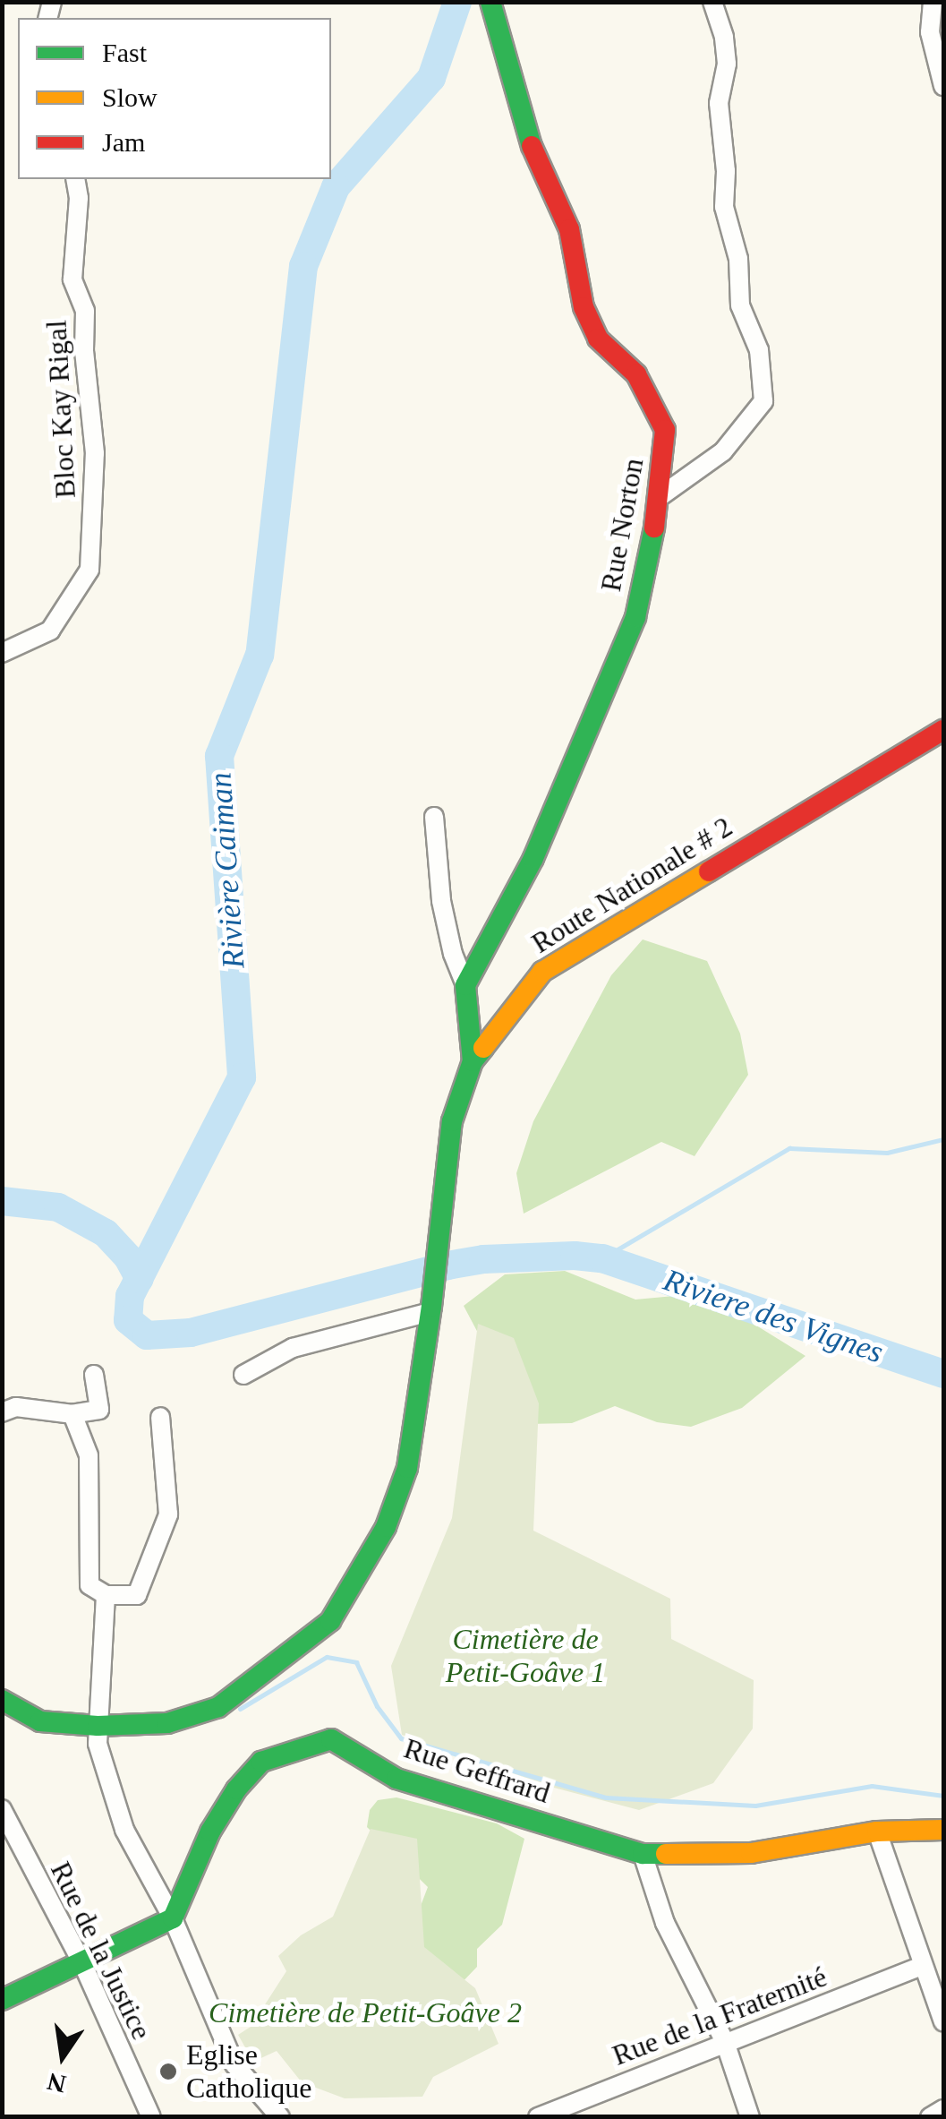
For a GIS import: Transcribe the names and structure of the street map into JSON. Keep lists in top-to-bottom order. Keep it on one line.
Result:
{"streets":{"street":["Bloc Kay Rigal","Rue Norton","Route Nationale # 2","Rue Geffrard","Rue de la Justice","Rue de la Fraternité"]},"water":["Rivière Caiman","Riviere des Vignes"],"parks":["Cimetière de Petit-Goâve 1","Cimetière de Petit-Goâve 2"],"places":["Eglise Catholique"],"legend":["Fast","Slow","Jam"],"north":"bottom"}
